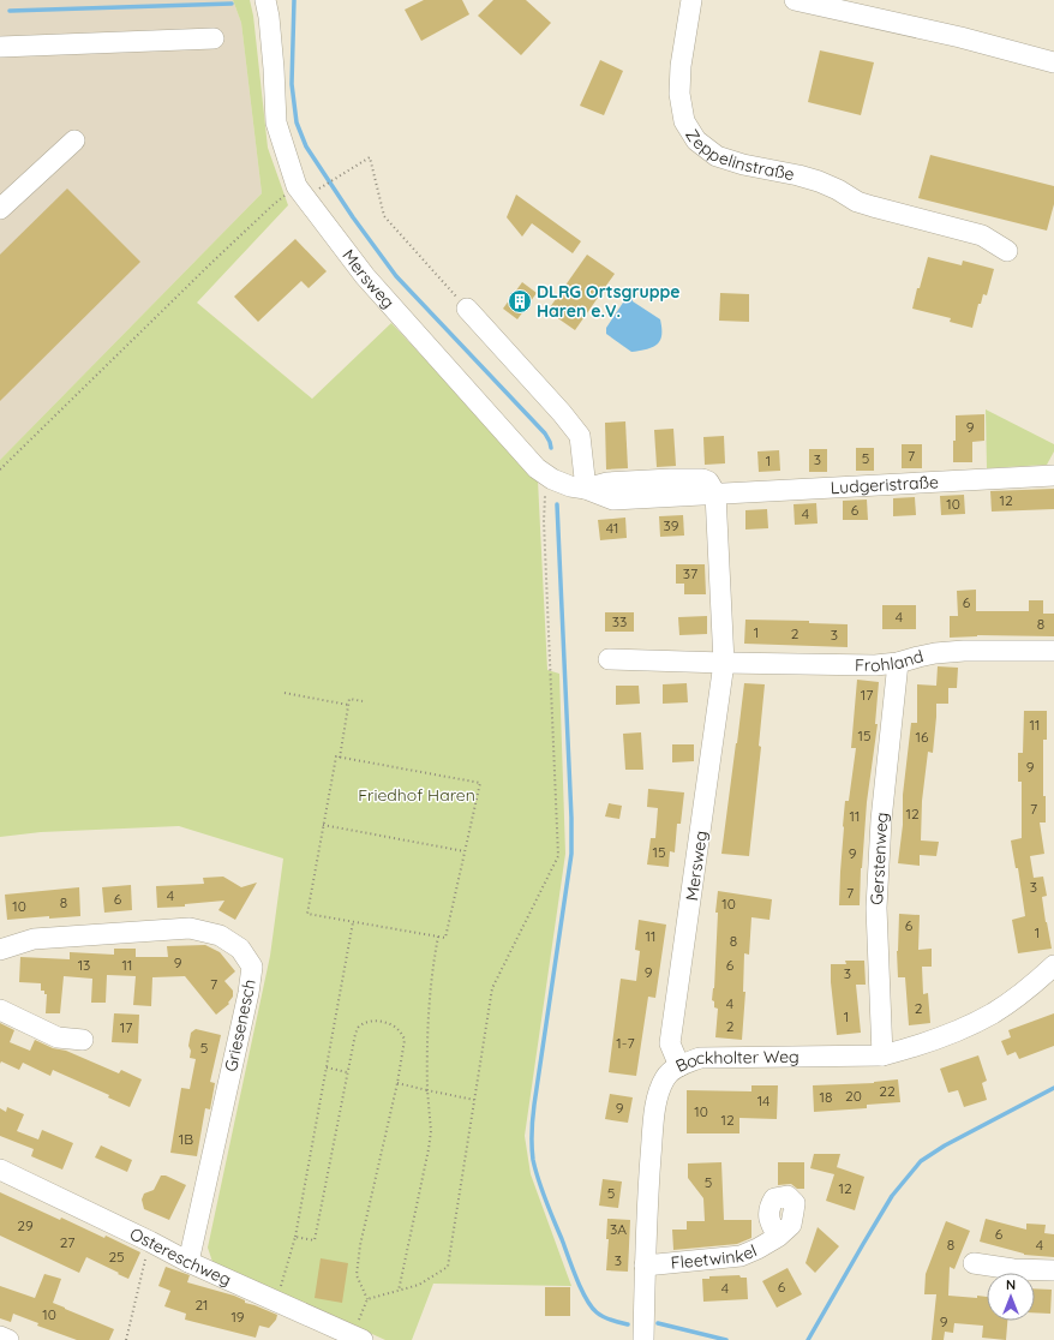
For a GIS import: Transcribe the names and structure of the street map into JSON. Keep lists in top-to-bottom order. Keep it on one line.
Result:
{"streets":{"street":["Zeppelinstraße","Mersweg","Ludgeristraße","Frohland","Gerstenweg","Griesenesch","Bockholter Weg","Fleetwinkel","Ostereschweg"]},"crossings":[["Mersweg","Ludgeristraße"],["Mersweg","Frohland"],["Mersweg","Bockholter Weg"],["Frohland","Gerstenweg"],["Gerstenweg","Bockholter Weg"],["Griesenesch","Ostereschweg"],["Bockholter Weg","Fleetwinkel"]],"parks":["Friedhof Haren"],"places":{"building":["DLRG Ortsgruppe Haren e.V."]},"house_numbers":["9","7","5","3","1","12","10","6","4","39","41","37","6","4","33","8","1","2","3","17","11","15","16","9","7","12","11","15","9","3","7","4","6","8","10","10","6","1","11","8","9","13","11","6","9","3","7","4","2","1","2","17","1-7","5","22","20","18","14","9","10","12","1B","5","12","5","29","3A","6","27","8","4","25","3","6","4","21","10","19","9"],"north":"top"}
